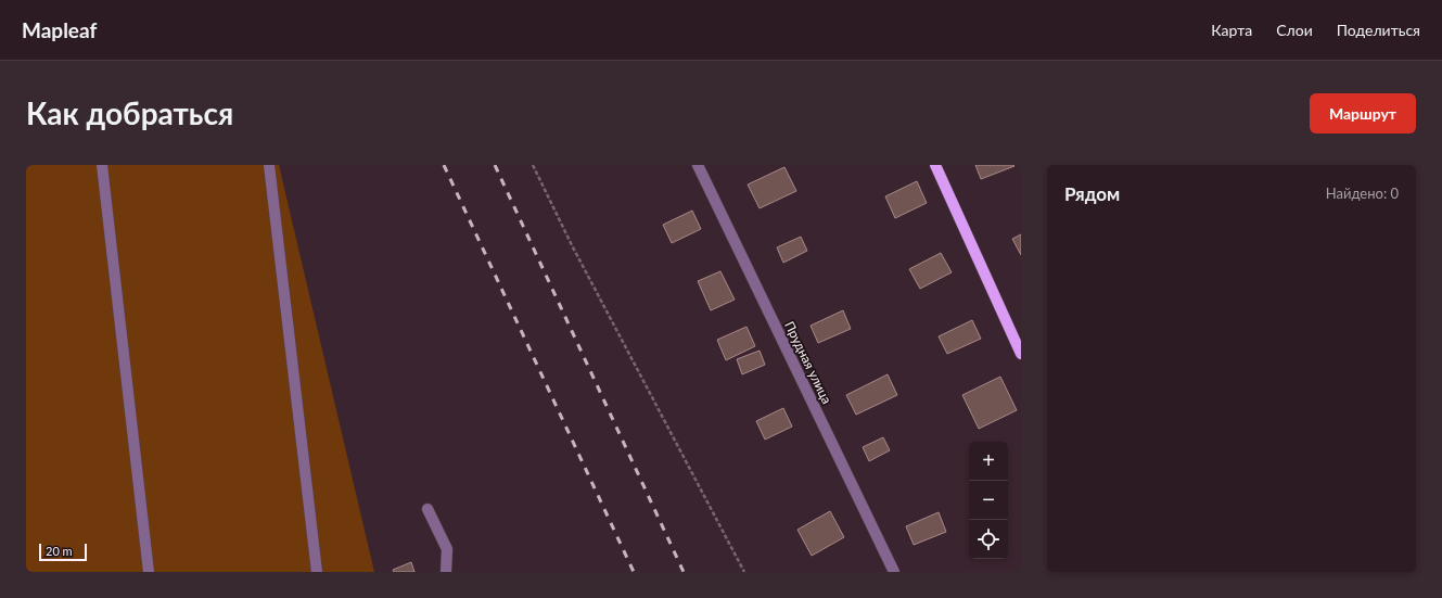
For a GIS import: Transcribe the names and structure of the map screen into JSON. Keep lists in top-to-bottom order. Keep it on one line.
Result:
{"streets":{"street":["Прудная улица"]},"scale_bar":"20 m","page":{"header":"Mapleaf","nav":["Карта","Слои","Поделиться"],"buttons":"Маршрут","title":"Как добраться","heading":["Рядом","Найдено: 0"],"map_buttons":["+","−"],"scale":"20 m"}}
